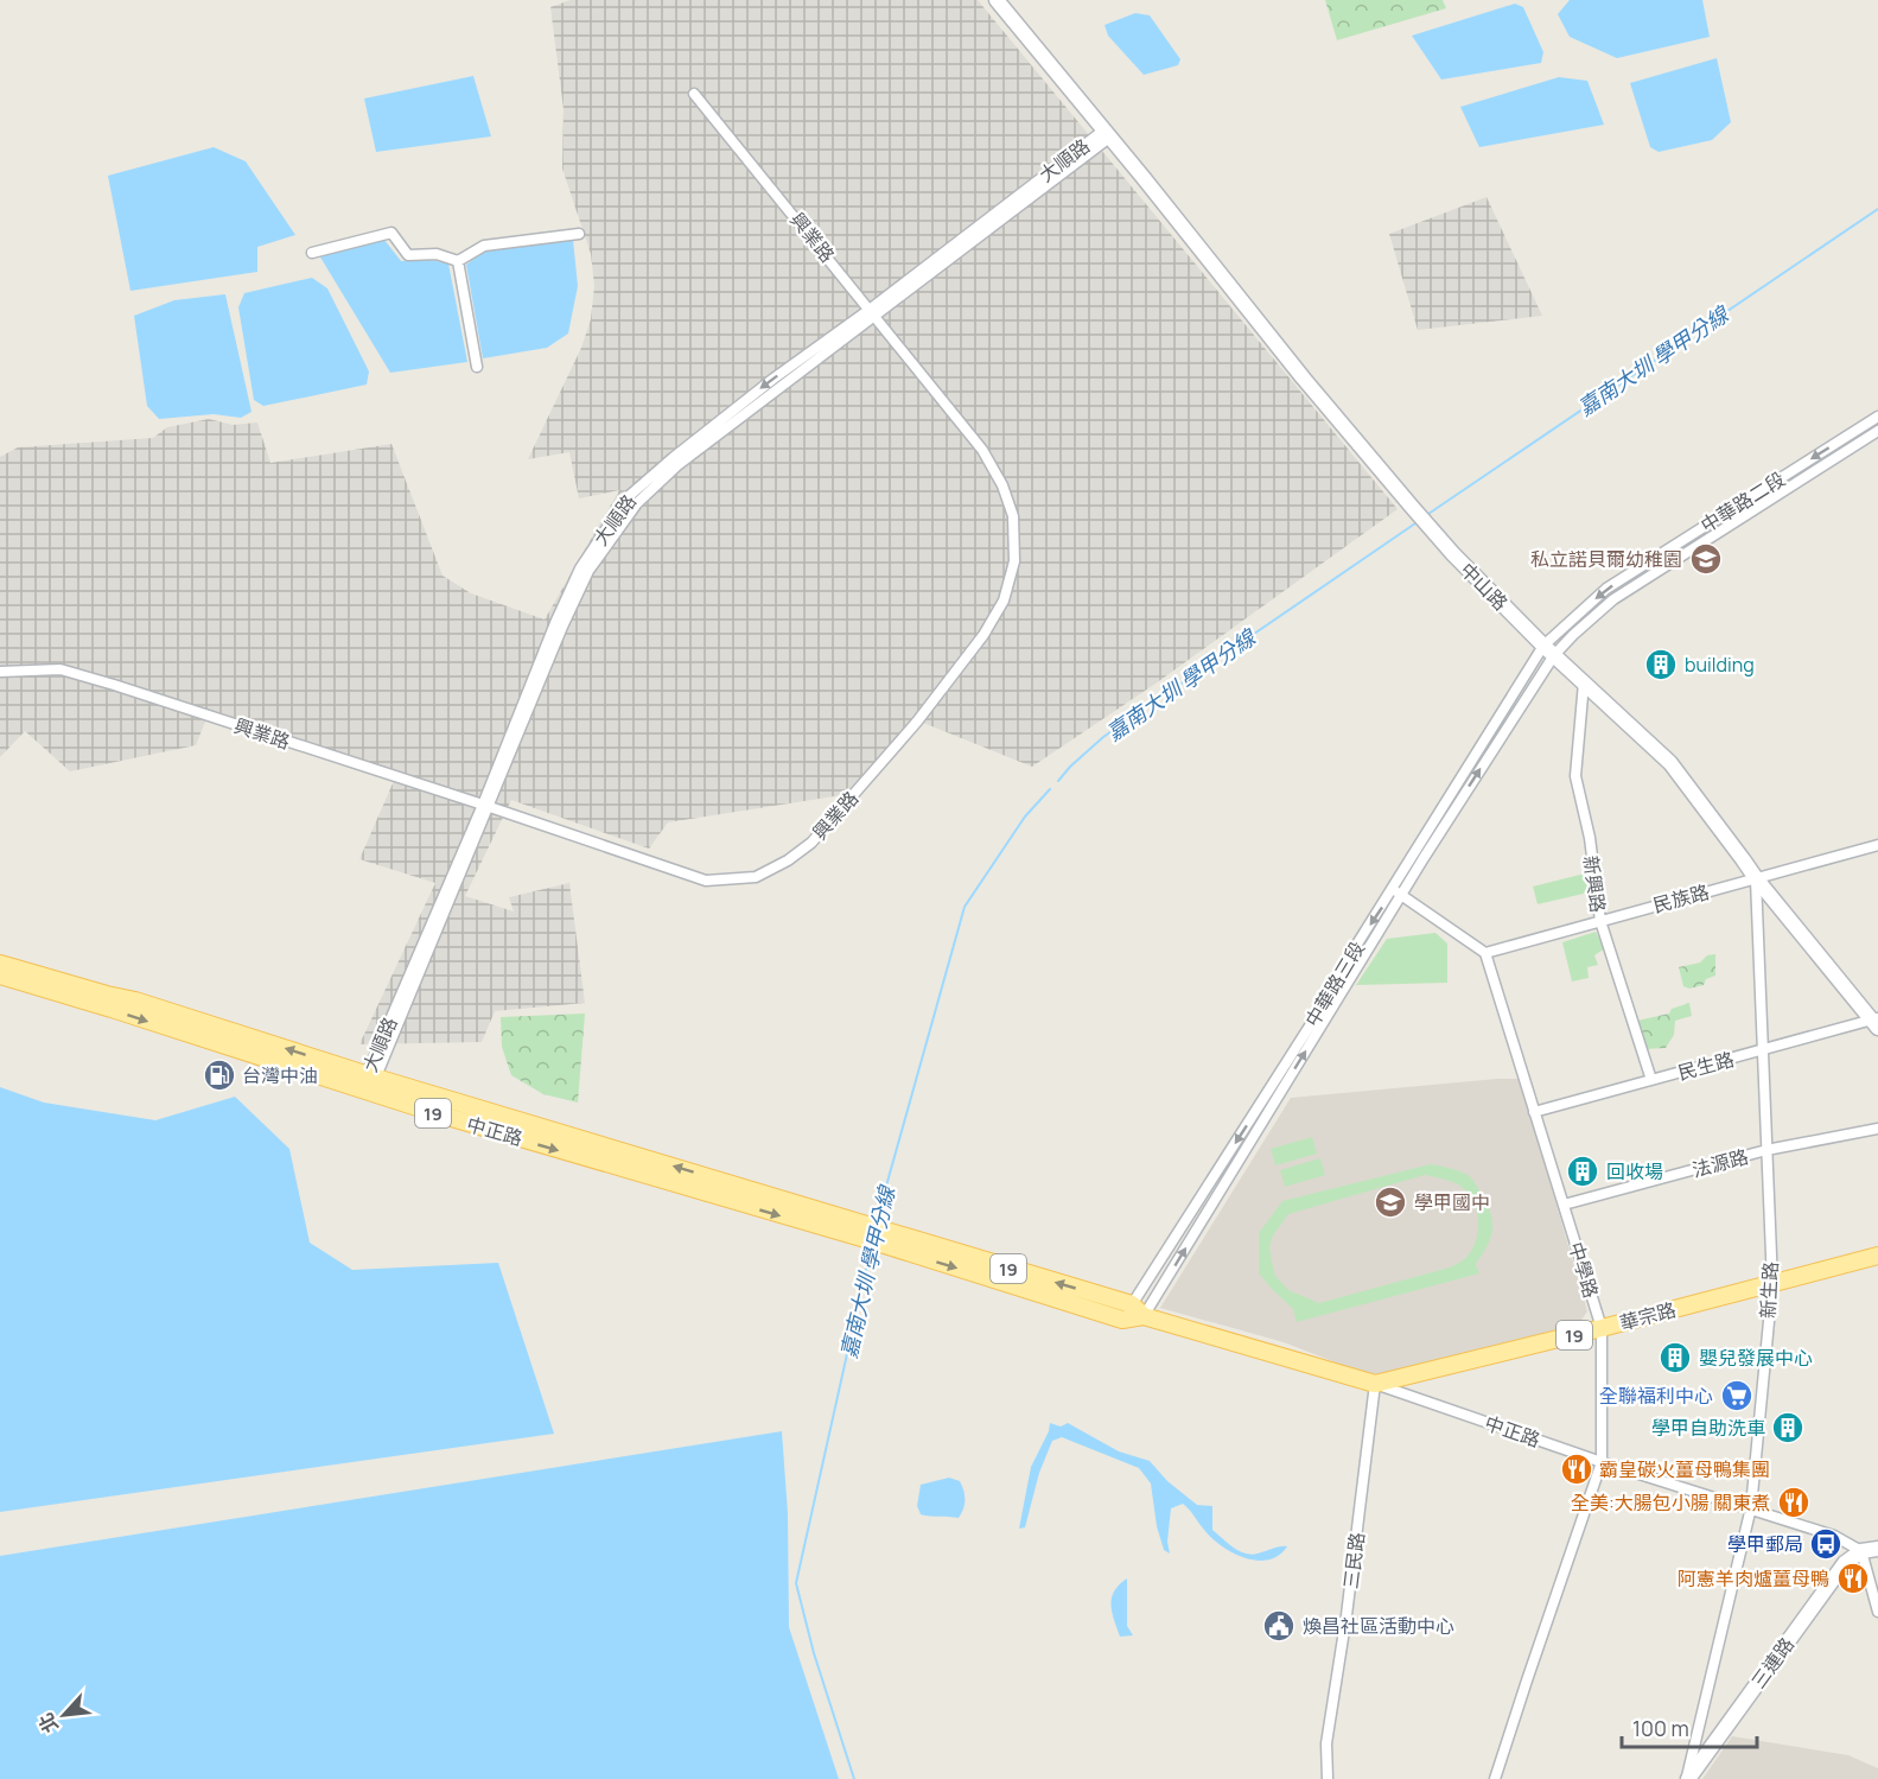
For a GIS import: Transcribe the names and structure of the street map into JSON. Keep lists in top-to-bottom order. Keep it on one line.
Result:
{"streets":{"main road":["中山路","19","中正路","華宗路","三連路"],"street":["大順路","興業路","中華路二段","新興路","民族路","中華路三段","民生路","法源路","中學路","新生路","三民路"]},"crossings":[["大順路","興業路"],["大順路","中山路"],["大順路","中正路"],["中華路二段","中山路"],["中華路二段","中華路三段"],["中山路","新興路"],["中山路","民族路"],["中山路","中華路三段"],["中山路","民生路"],["中山路","新生路"],["新興路","民族路"],["新興路","民生路"],["民族路","中學路"],["民族路","新生路"],["中華路三段","中正路"],["民生路","中學路"],["民生路","新生路"],["中正路","中學路"],["中正路","新生路"],["中正路","華宗路"],["中正路","三民路"],["中正路","三連路"],["法源路","中學路"],["法源路","新生路"],["中學路","華宗路"],["新生路","華宗路"],["新生路","三連路"],["華宗路","三民路"]],"water":["嘉南大圳 學甲分線"],"places":{"school or university":["私立諾貝爾幼稚園","學甲國中"],"building":["building","回收場","嬰兒發展中心","學甲自助洗車"],"fuel station":["台灣中油"],"supermarket":["全聯福利中心"],"restaurant":["霸皇碳火薑母鴨集團","全美:大腸包小腸 關東煮","阿憲羊肉爐薑母鴨"],"bus stop":["學甲郵局"],"public building":["煥昌社區活動中心"]},"scale_bar":"100 m","north":"bottom left"}
